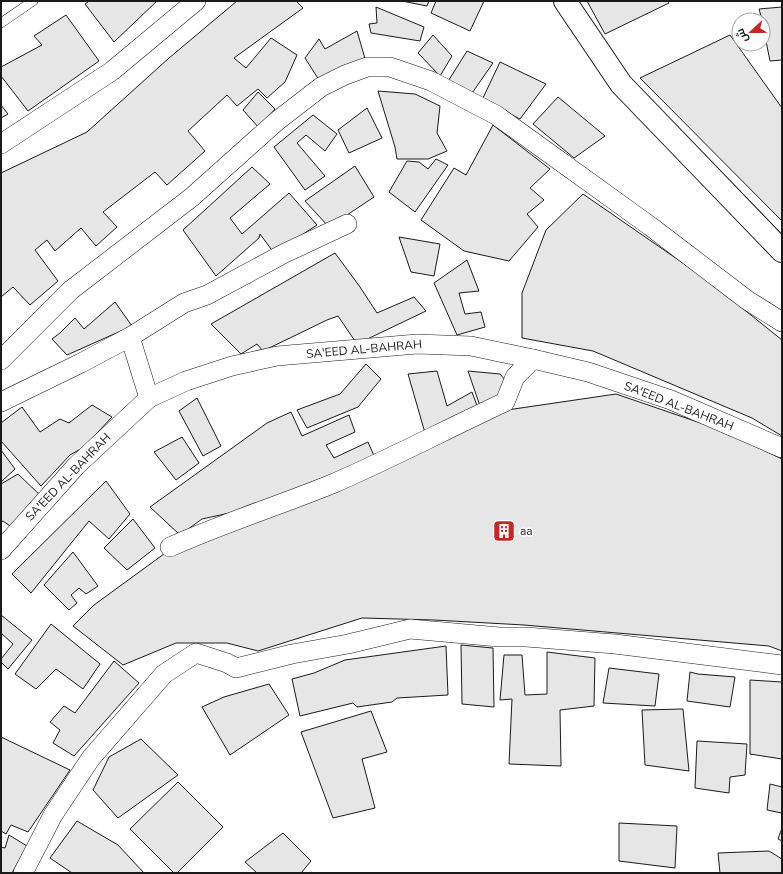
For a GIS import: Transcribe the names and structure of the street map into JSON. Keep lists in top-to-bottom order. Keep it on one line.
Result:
{"streets":{"street":["SA'EED AL-BAHRAH"]},"places":{"building":["aa"]},"north":"left"}
